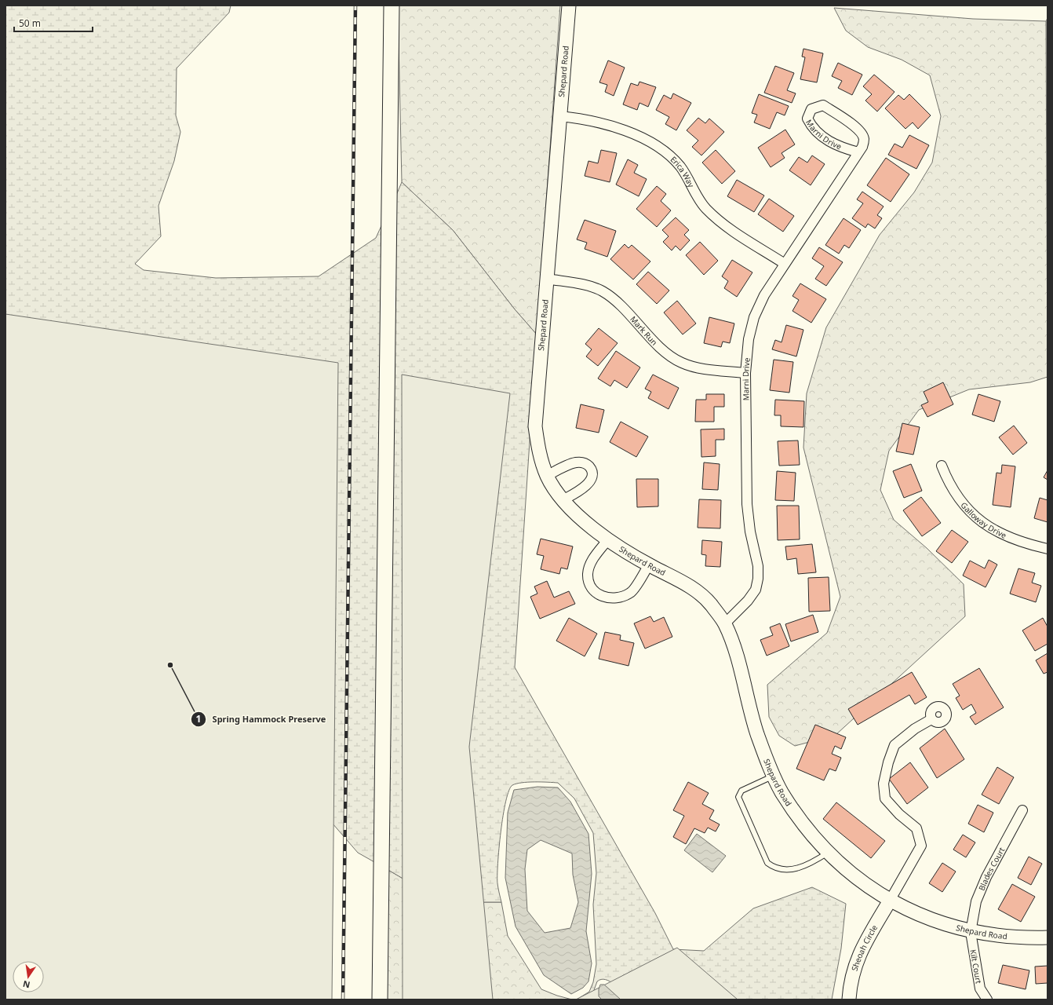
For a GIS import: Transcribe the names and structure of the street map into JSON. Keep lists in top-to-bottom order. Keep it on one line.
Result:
{"streets":{"street":["Shepard Road","Marni Drive","Erica Way","Mark Run","Galloway Drive","Blades Court","Sheoah Circle","Kilt Court"]},"crossings":[["Shepard Road","Marni Drive"],["Shepard Road","Erica Way"],["Shepard Road","Mark Run"],["Shepard Road","Blades Court"],["Shepard Road","Sheoah Circle"],["Shepard Road","Kilt Court"],["Marni Drive","Erica Way"],["Marni Drive","Mark Run"],["Blades Court","Kilt Court"]],"places":["Spring Hammock Preserve"],"scale_bar":"50 m","north":"bottom"}
